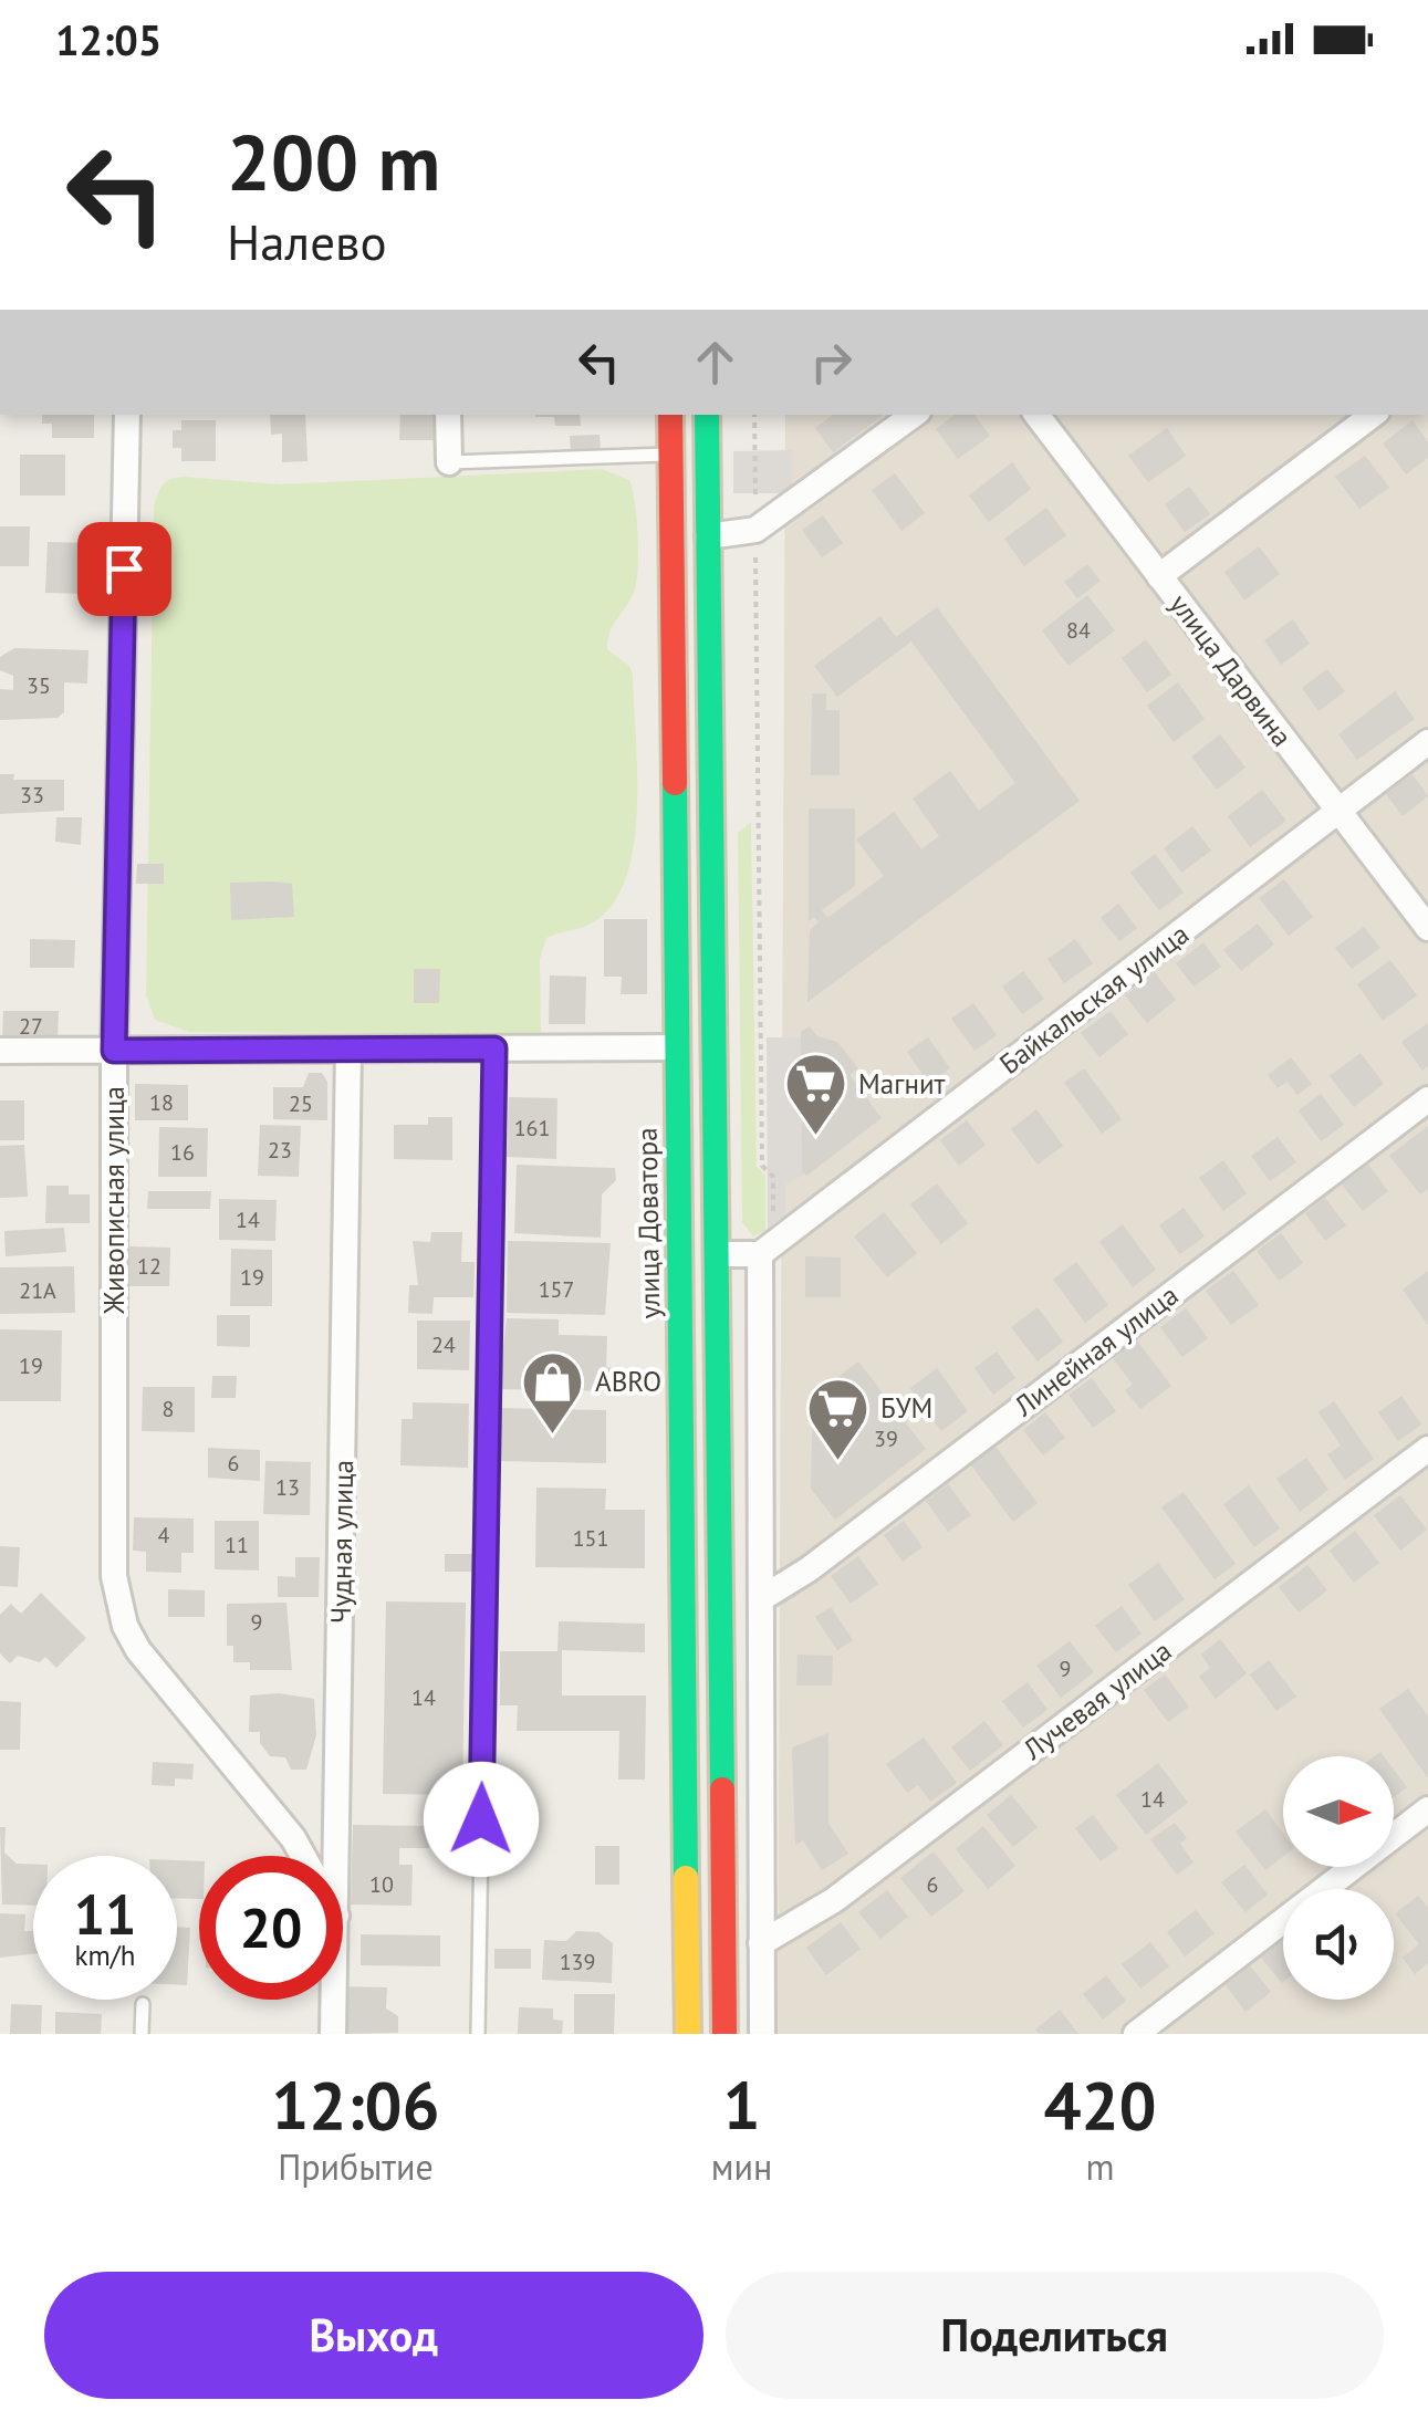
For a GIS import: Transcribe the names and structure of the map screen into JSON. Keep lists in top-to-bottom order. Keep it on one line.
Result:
{"streets":{"main road":["улица Доватора"],"street":["улица Дарвина","Байкальская улица","Живописная улица","Линейная улица","Чудная улица","Лучевая улица"]},"crossings":[["улица Дарвина","Байкальская улица"]],"places":{"supermarket":["Магнит","БУМ"],"shop":["ABRO"]},"house_numbers":["84","35","33","27","18","25","161","23","16","14","12","19","157","21А","24","19","8","39","6","13","4","151","11","9","9","14","14","10","6","139"],"north":"right","page":{"status":"12:05","turn":["200 m","Налево"],"speed":"11 km/h","limit":"20","eta":["12:06","Прибытие","1","мин","420","m"],"buttons":["Выход","Поделиться"]}}
